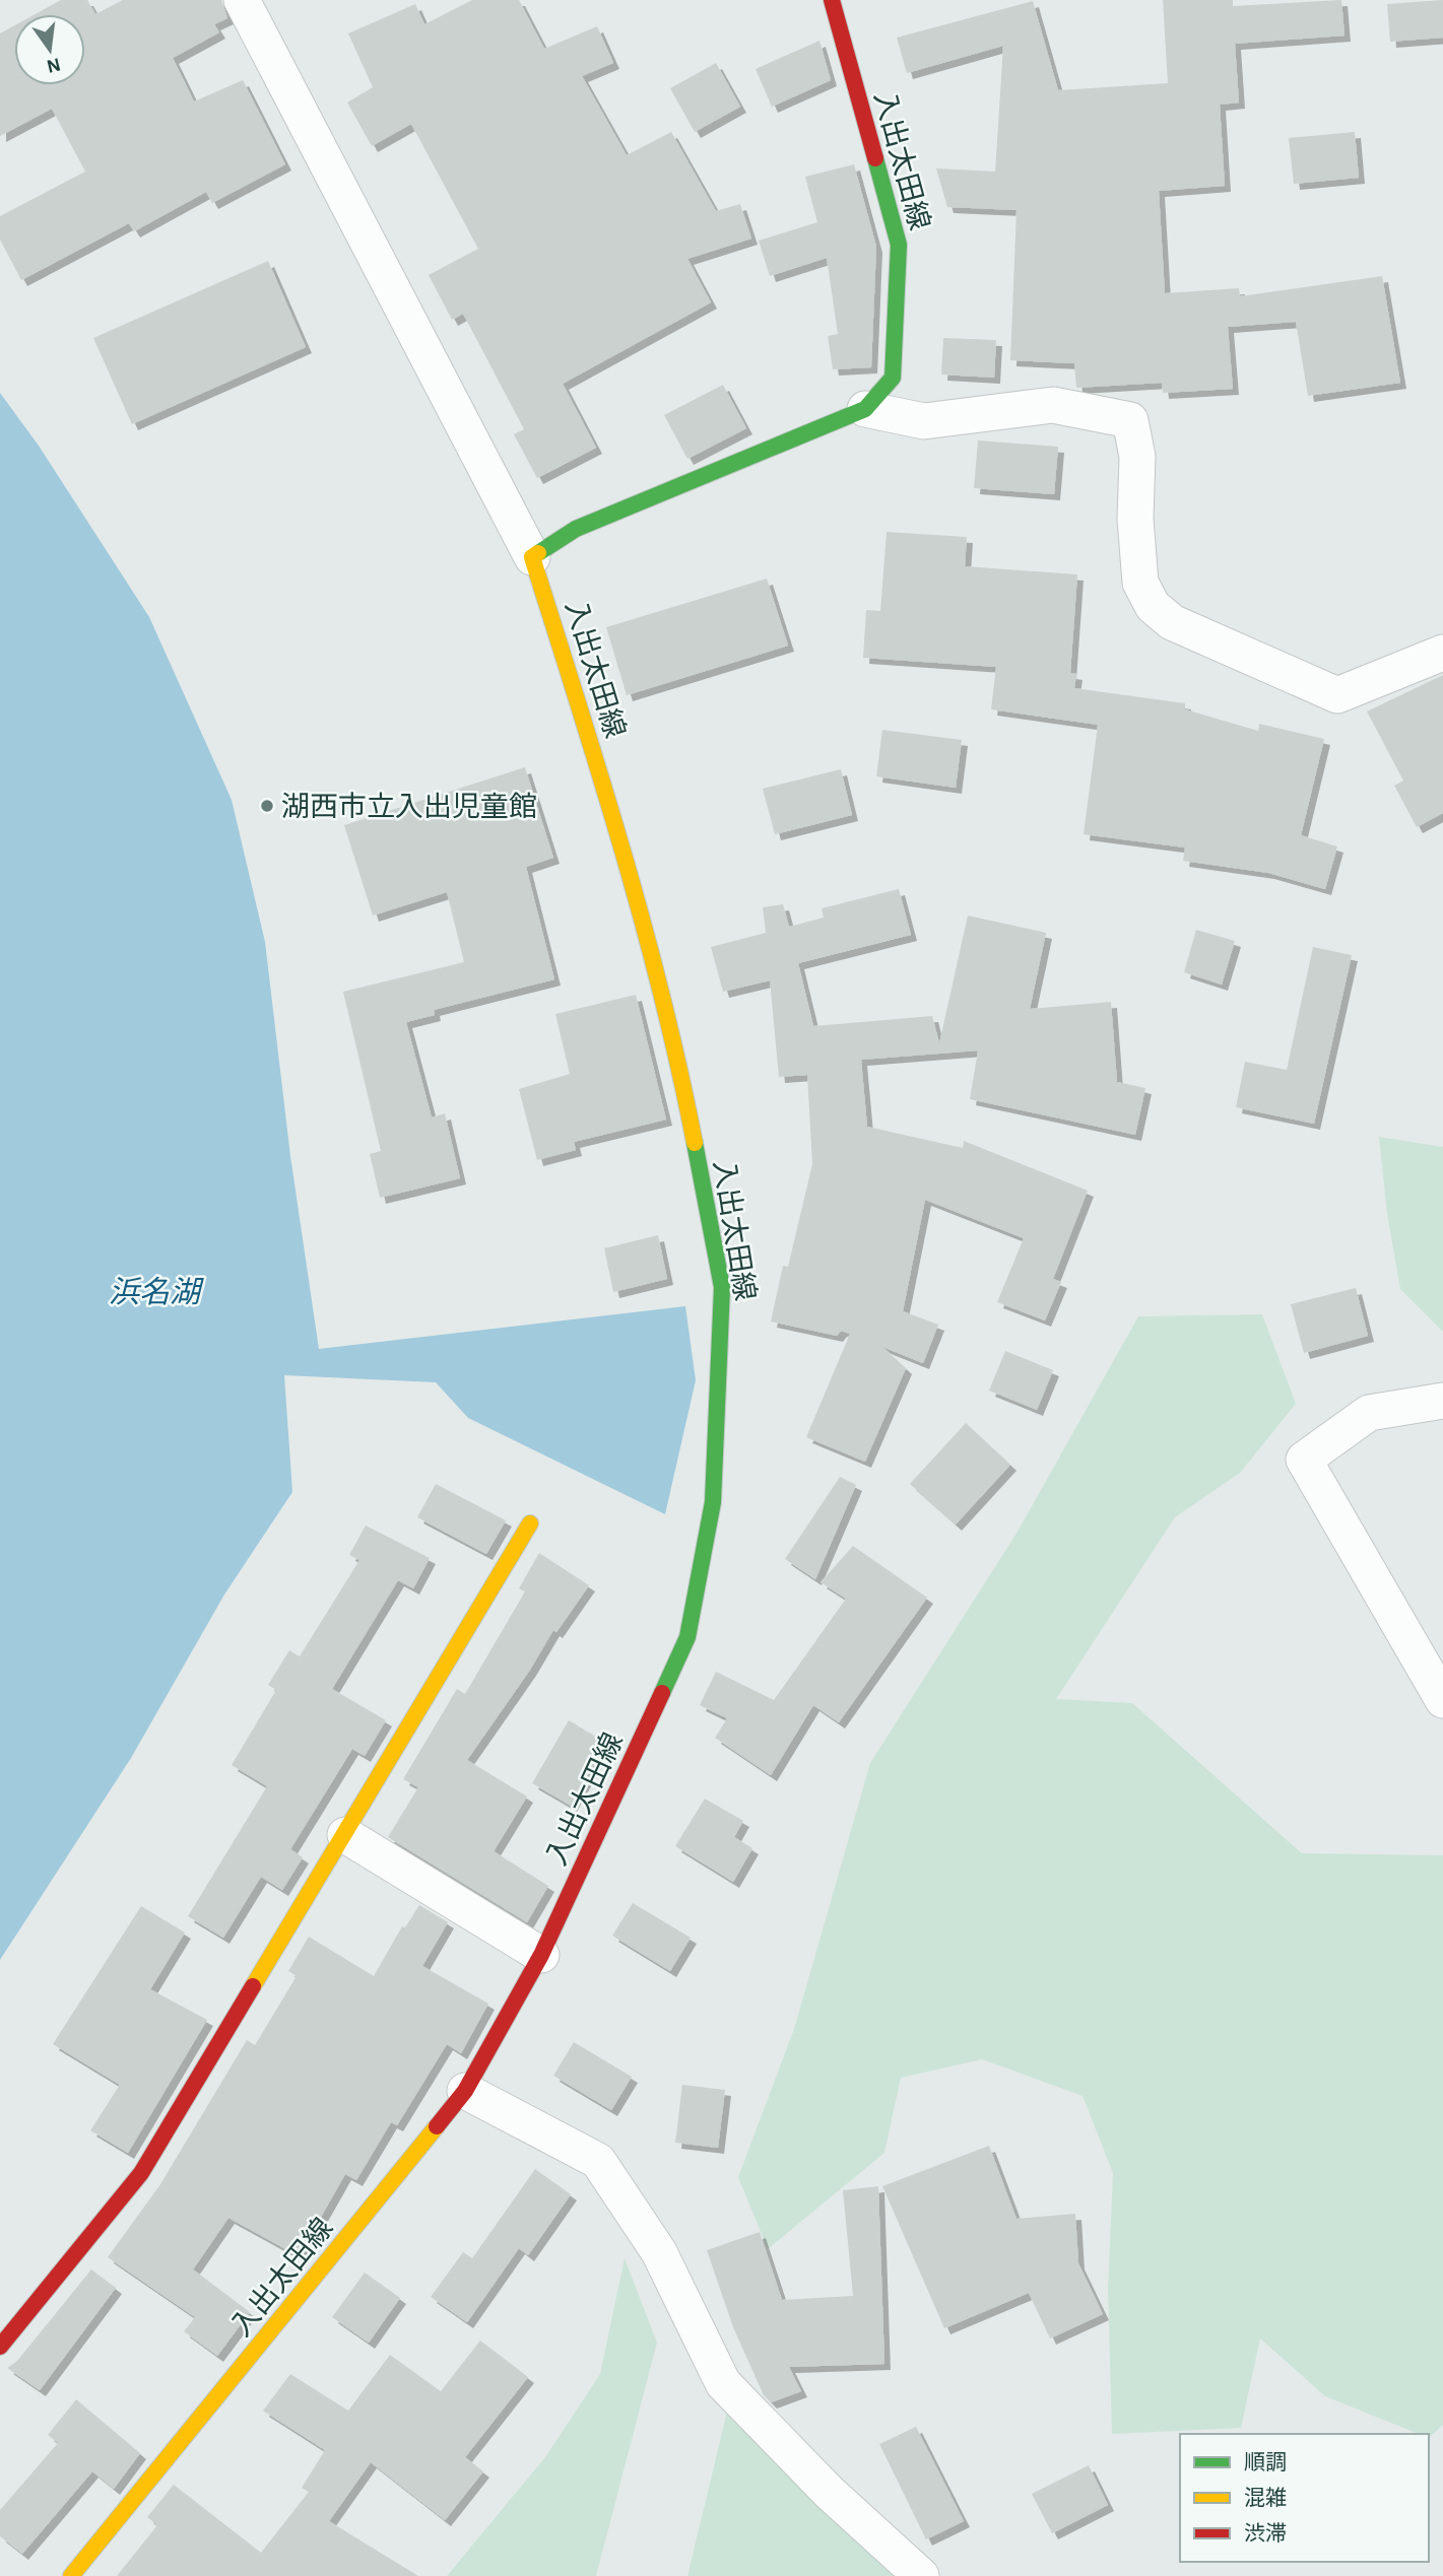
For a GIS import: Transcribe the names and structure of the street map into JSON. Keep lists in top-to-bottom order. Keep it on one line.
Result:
{"streets":{"main road":["入出太田線"]},"water":["浜名湖"],"places":["湖西市立入出児童館"],"legend":["順調","混雑","渋滞"],"north":"bottom"}
